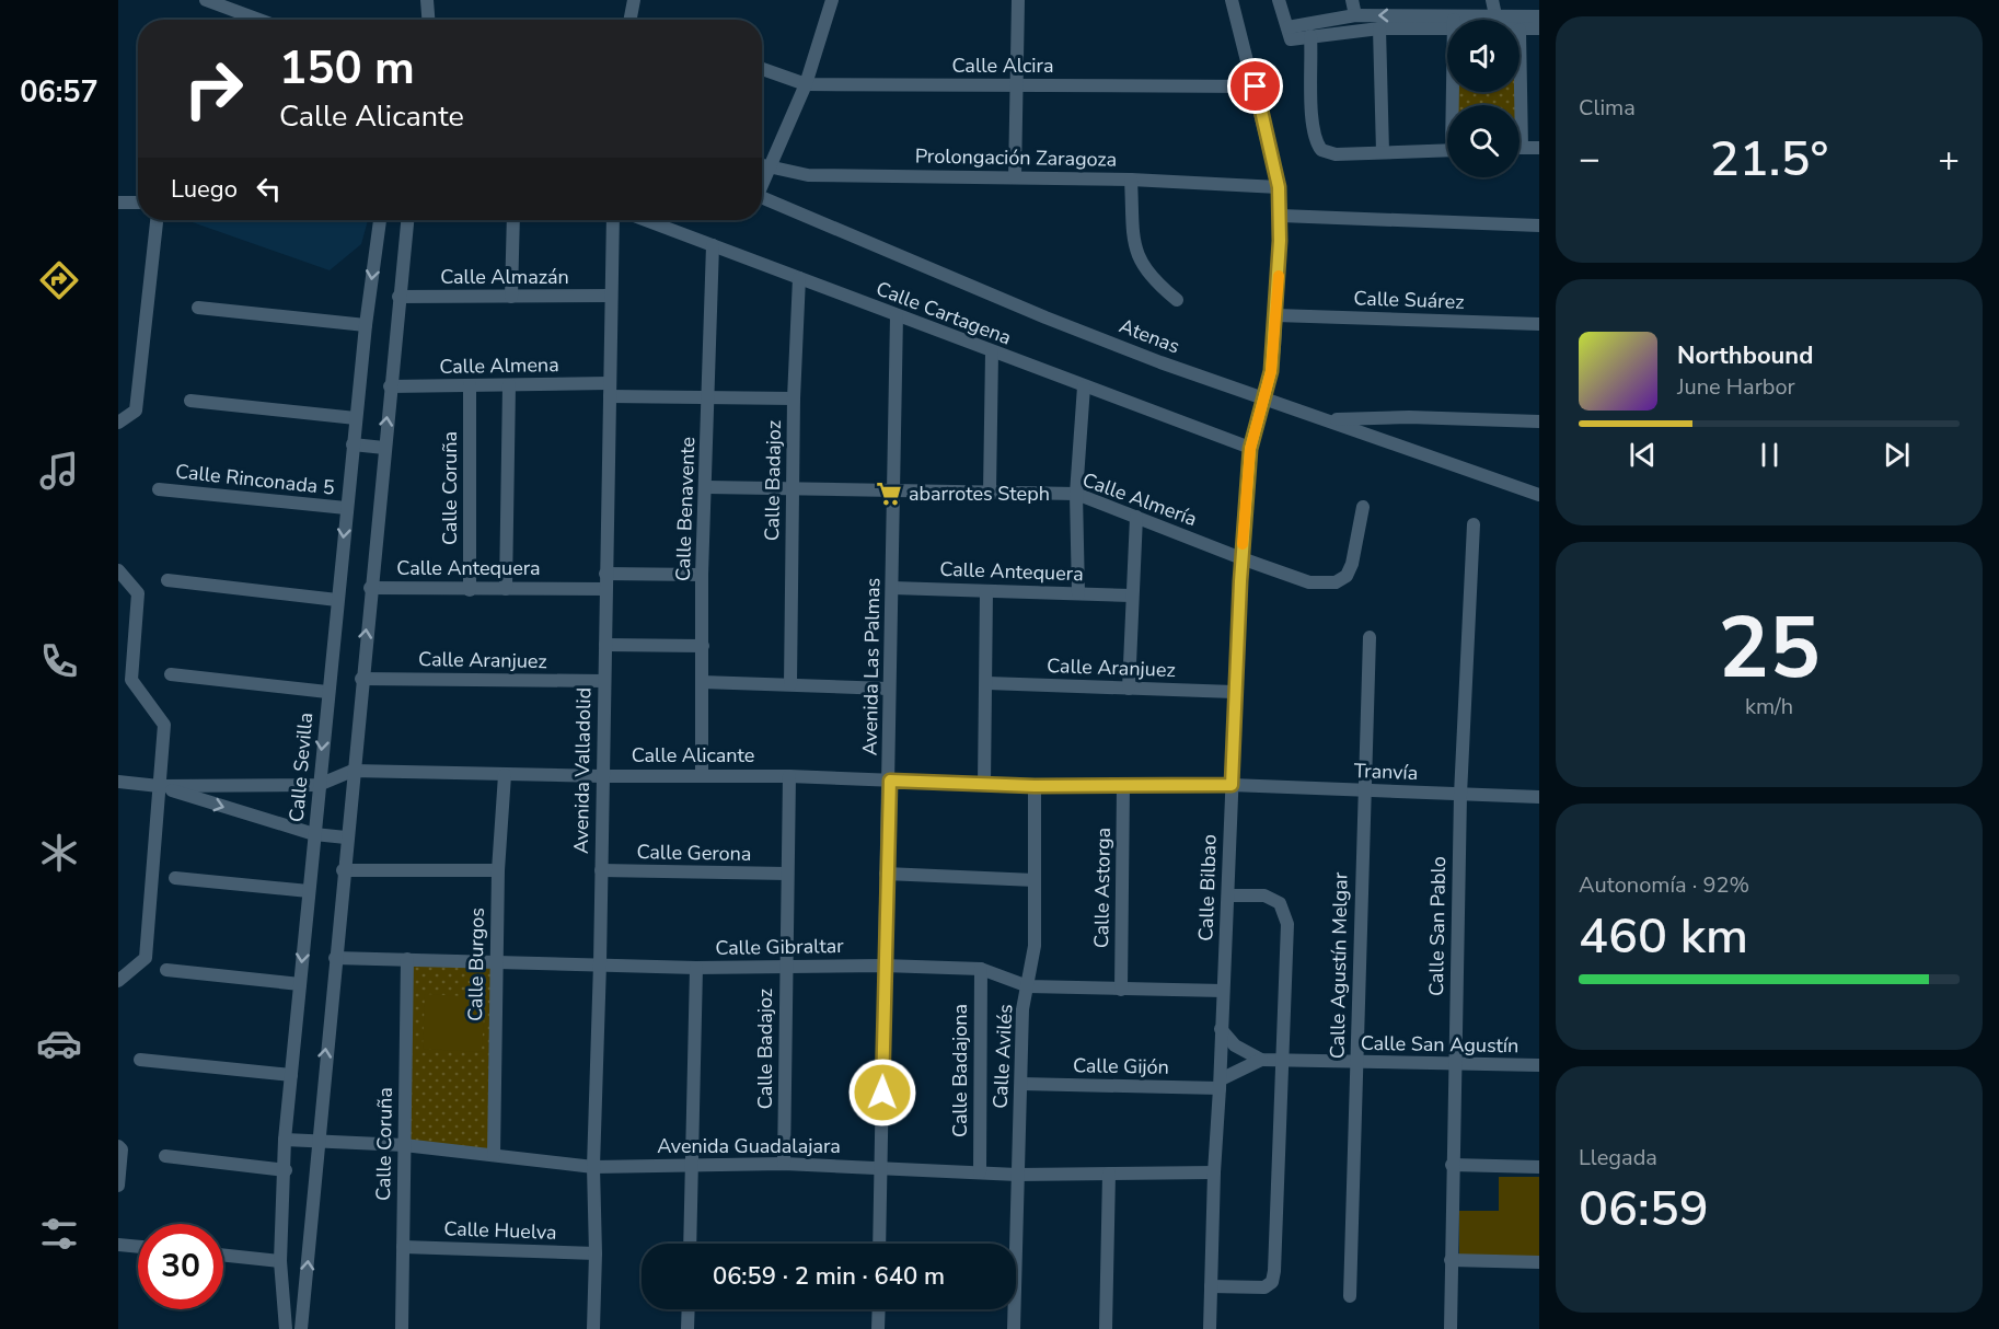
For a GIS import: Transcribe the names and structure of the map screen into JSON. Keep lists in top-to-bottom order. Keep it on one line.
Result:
{"streets":{"street":["Calle Alcira","Prolongación Zaragoza","Calle Almazán","Calle Suárez","Calle Cartagena","Atenas","Calle Almena","Calle Rinconada 5","Calle Badajoz","Calle Coruña","Calle Almería","Calle Benavente","Calle Antequera","Calle Aranjuez","Avenida Las Palmas","Calle Alicante","Calle Sevilla","Avenida Valladolid","Tranvía","Calle Gerona","Calle Astorga","Calle Bilbao","Calle San Pablo","Calle Gibraltar","Calle Burgos","Calle Agustín Melgar","Calle San Agustín","Calle Avilés","Calle Gijón","Calle Badajona","Avenida Guadalajara","Calle Huelva"]},"crossings":[["Calle Alcira","Calle Bilbao"],["Prolongación Zaragoza","Calle Bilbao"],["Calle Almazán","Avenida Valladolid"],["Calle Suárez","Calle Bilbao"],["Calle Cartagena","Calle Badajoz"],["Calle Cartagena","Calle Benavente"],["Calle Cartagena","Avenida Las Palmas"],["Calle Cartagena","Calle Bilbao"],["Atenas","Calle Bilbao"],["Calle Almena","Calle Badajoz"],["Calle Almena","Calle Coruña"],["Calle Almena","Calle Benavente"],["Calle Almena","Avenida Valladolid"],["Calle Rinconada 5","Calle Sevilla"],["Calle Badajoz","Calle Almería"],["Calle Badajoz","Calle Alicante"],["Calle Badajoz","Calle Gerona"],["Calle Badajoz","Calle Gibraltar"],["Calle Badajoz","Avenida Guadalajara"],["Calle Coruña","Calle Antequera"],["Calle Coruña","Calle Gibraltar"],["Calle Coruña","Avenida Guadalajara"],["Calle Coruña","Calle Huelva"],["Calle Almería","Calle Benavente"],["Calle Almería","Avenida Las Palmas"],["Calle Almería","Calle Bilbao"],["Calle Benavente","Calle Antequera"],["Calle Benavente","Calle Alicante"],["Calle Antequera","Avenida Las Palmas"],["Calle Antequera","Avenida Valladolid"],["Calle Aranjuez","Avenida Valladolid"],["Calle Aranjuez","Calle Bilbao"],["Avenida Las Palmas","Calle Alicante"],["Avenida Las Palmas","Calle Gibraltar"],["Avenida Las Palmas","Avenida Guadalajara"],["Calle Alicante","Calle Sevilla"],["Calle Alicante","Avenida Valladolid"],["Calle Alicante","Tranvía"],["Calle Alicante","Calle Astorga"],["Calle Alicante","Calle Bilbao"],["Calle Alicante","Calle Burgos"],["Calle Alicante","Calle Avilés"],["Calle Sevilla","Avenida Guadalajara"],["Avenida Valladolid","Calle Gerona"],["Avenida Valladolid","Calle Gibraltar"],["Avenida Valladolid","Avenida Guadalajara"],["Avenida Valladolid","Calle Huelva"],["Tranvía","Calle Bilbao"],["Tranvía","Calle San Pablo"],["Tranvía","Calle Agustín Melgar"],["Calle Astorga","Calle Gibraltar"],["Calle Bilbao","Calle Gibraltar"],["Calle Bilbao","Calle San Agustín"],["Calle Bilbao","Calle Gijón"],["Calle Bilbao","Avenida Guadalajara"],["Calle San Pablo","Calle San Agustín"],["Calle Gibraltar","Calle Burgos"],["Calle Gibraltar","Calle Avilés"],["Calle Gibraltar","Calle Badajona"],["Calle Burgos","Avenida Guadalajara"],["Calle Agustín Melgar","Calle San Agustín"],["Calle San Agustín","Calle Gijón"],["Calle Avilés","Calle Gijón"],["Calle Avilés","Avenida Guadalajara"],["Calle Badajona","Avenida Guadalajara"]],"places":{"supermarket":["abarrotes Steph"]},"page":{"tabs":"06:57","tile":["Clima",["25","km/h"],["Autonomía · 92%","460 km"],["Llegada","06:59"]],"turn":["150 m","Calle Alicante"],"heat":["−","21.5°","+"],"then":"Luego","song":["Northbound","June Harbor"],"limit":"30","trip":"06:59 · 2 min · 640 m"}}
